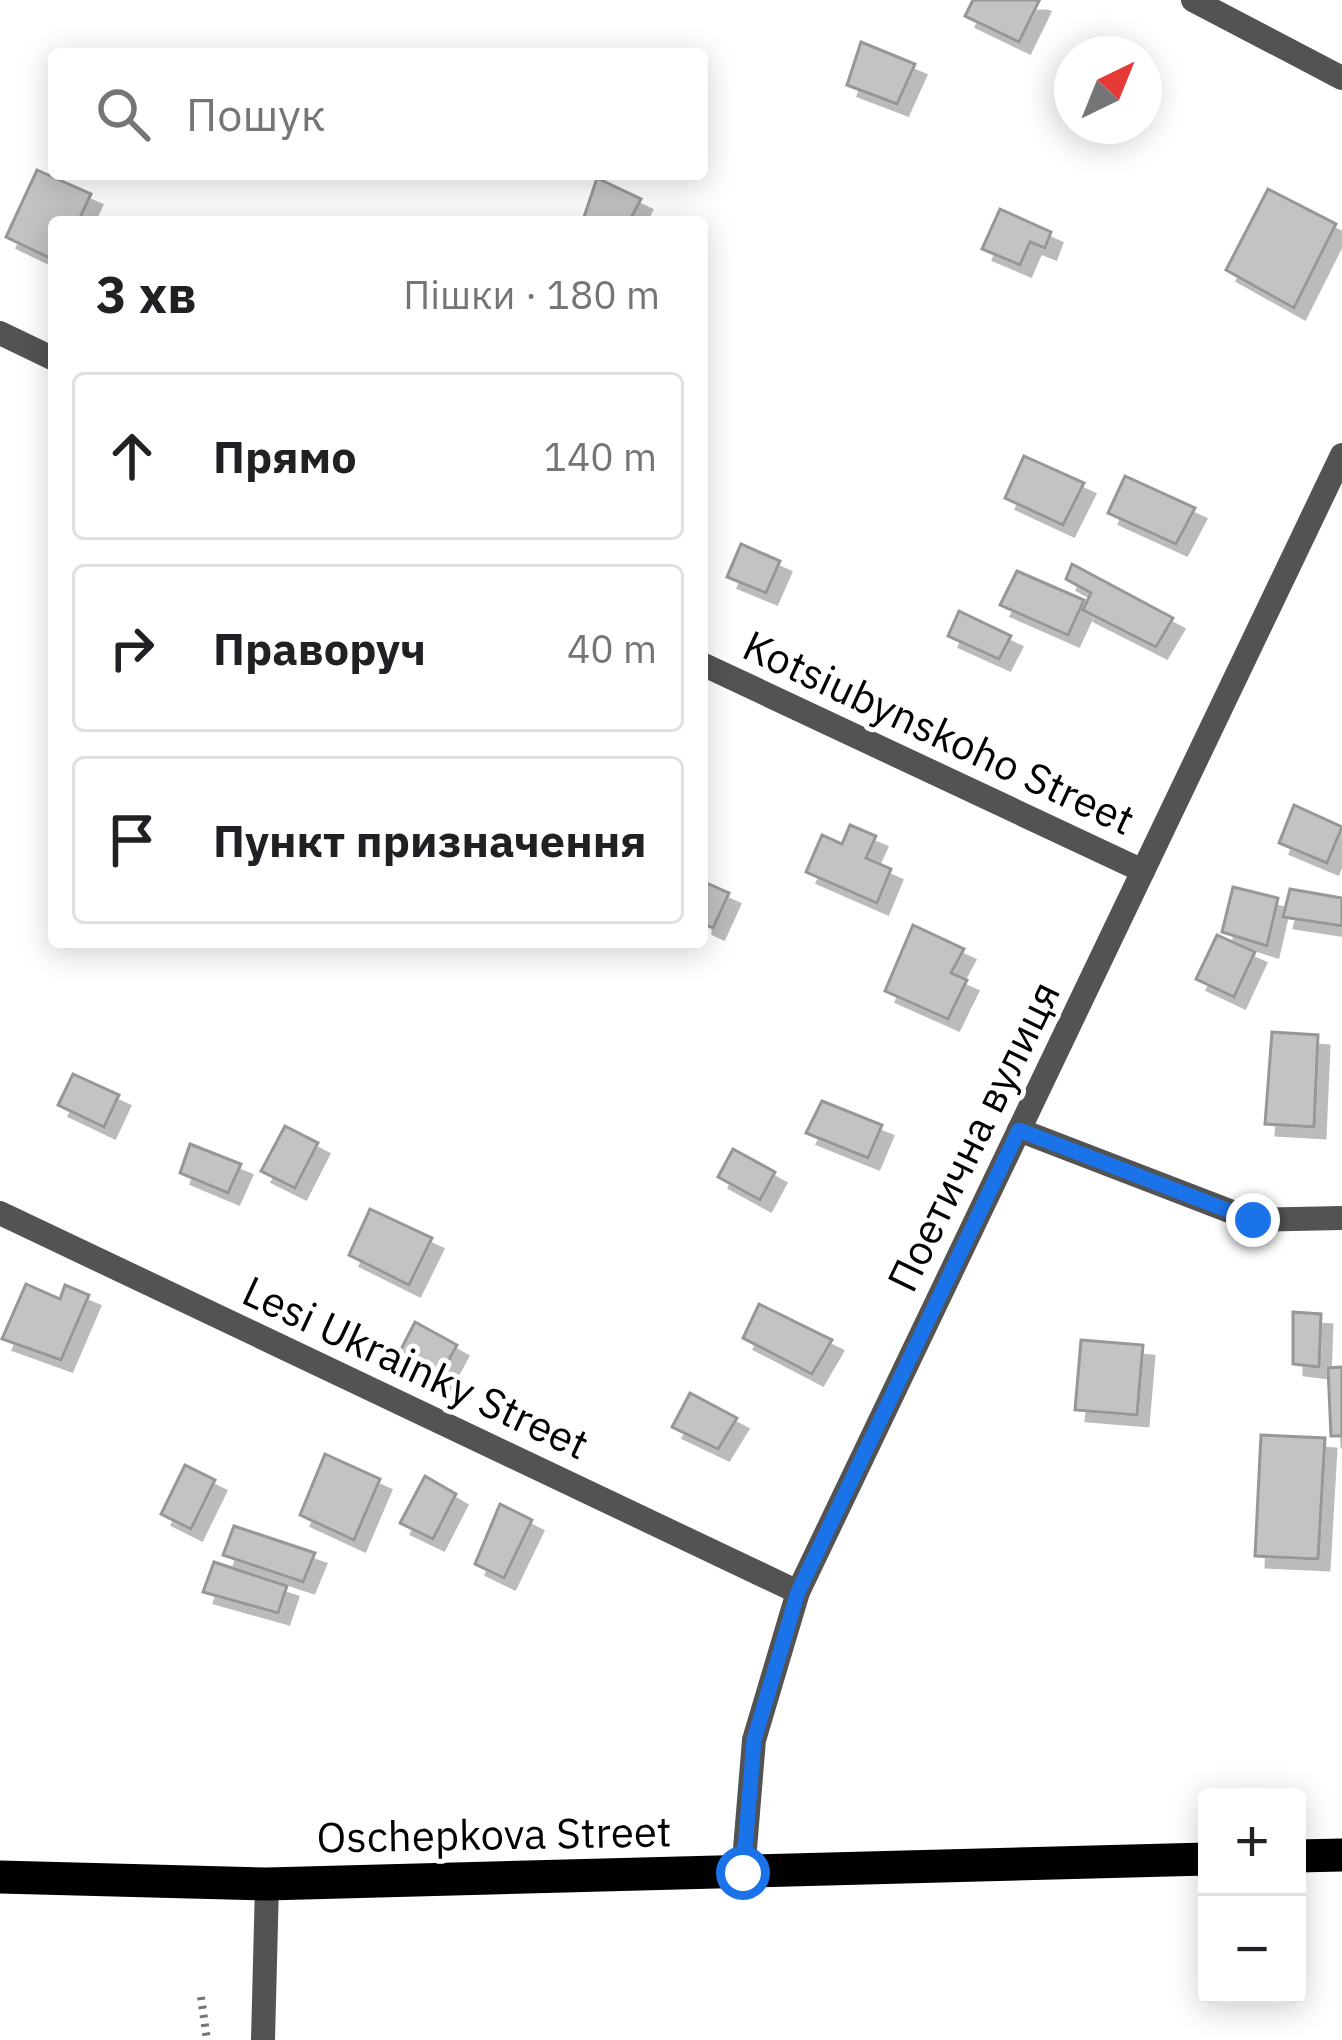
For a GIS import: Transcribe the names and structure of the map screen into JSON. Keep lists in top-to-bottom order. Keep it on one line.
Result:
{"streets":{"highway":["Oschepkova Street"],"street":["Kotsiubynskoho Street","Поетична вулиця","Lesi Ukrainky Street"]},"crossings":[["Kotsiubynskoho Street","Поетична вулиця"],["Поетична вулиця","Lesi Ukrainky Street"],["Поетична вулиця","Oschepkova Street"]],"north":"top right","page":{"search":"Пошук","heading":["3 хв","Пішки · 180 m"],"list":[["Прямо","140 m"],["Праворуч","40 m"],"Пункт призначення"],"map_buttons":["+","−"]}}
